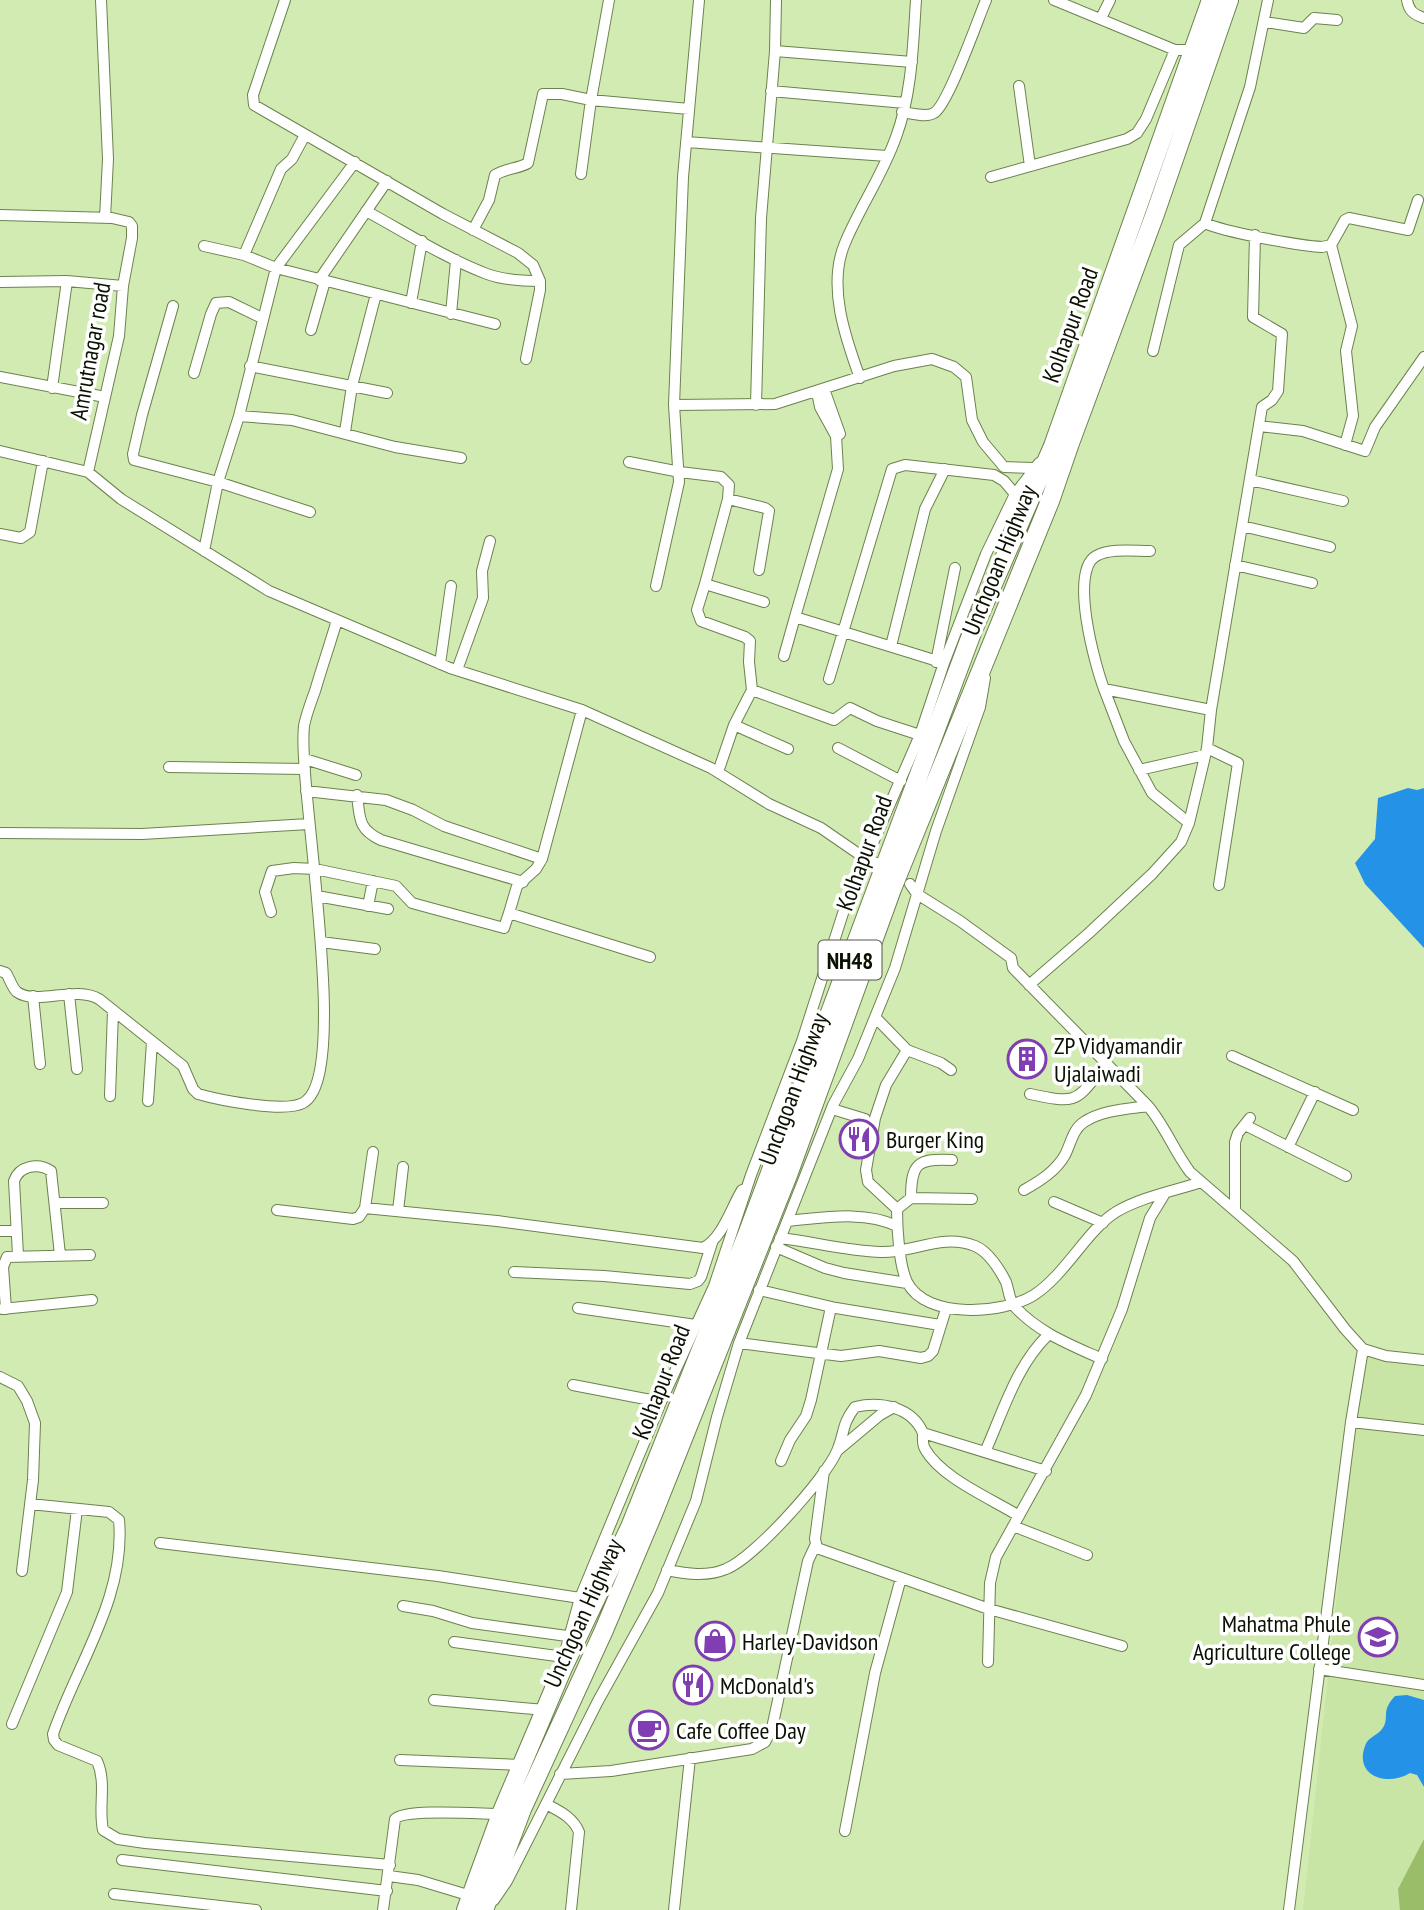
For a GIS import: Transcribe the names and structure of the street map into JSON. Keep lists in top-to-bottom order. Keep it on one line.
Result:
{"streets":{"highway":["Kolhapur Road","Unchgoan Highway","NH48"],"street":["Amrutnagar road"]},"crossings":[["Kolhapur Road","Unchgoan Highway"]],"places":{"building":["ZP Vidyamandir Ujalaiwadi"],"restaurant":["Burger King","McDonald's"],"school or university":["Mahatma Phule Agriculture College"],"shop":["Harley-Davidson"],"cafe":["Cafe Coffee Day"]}}
